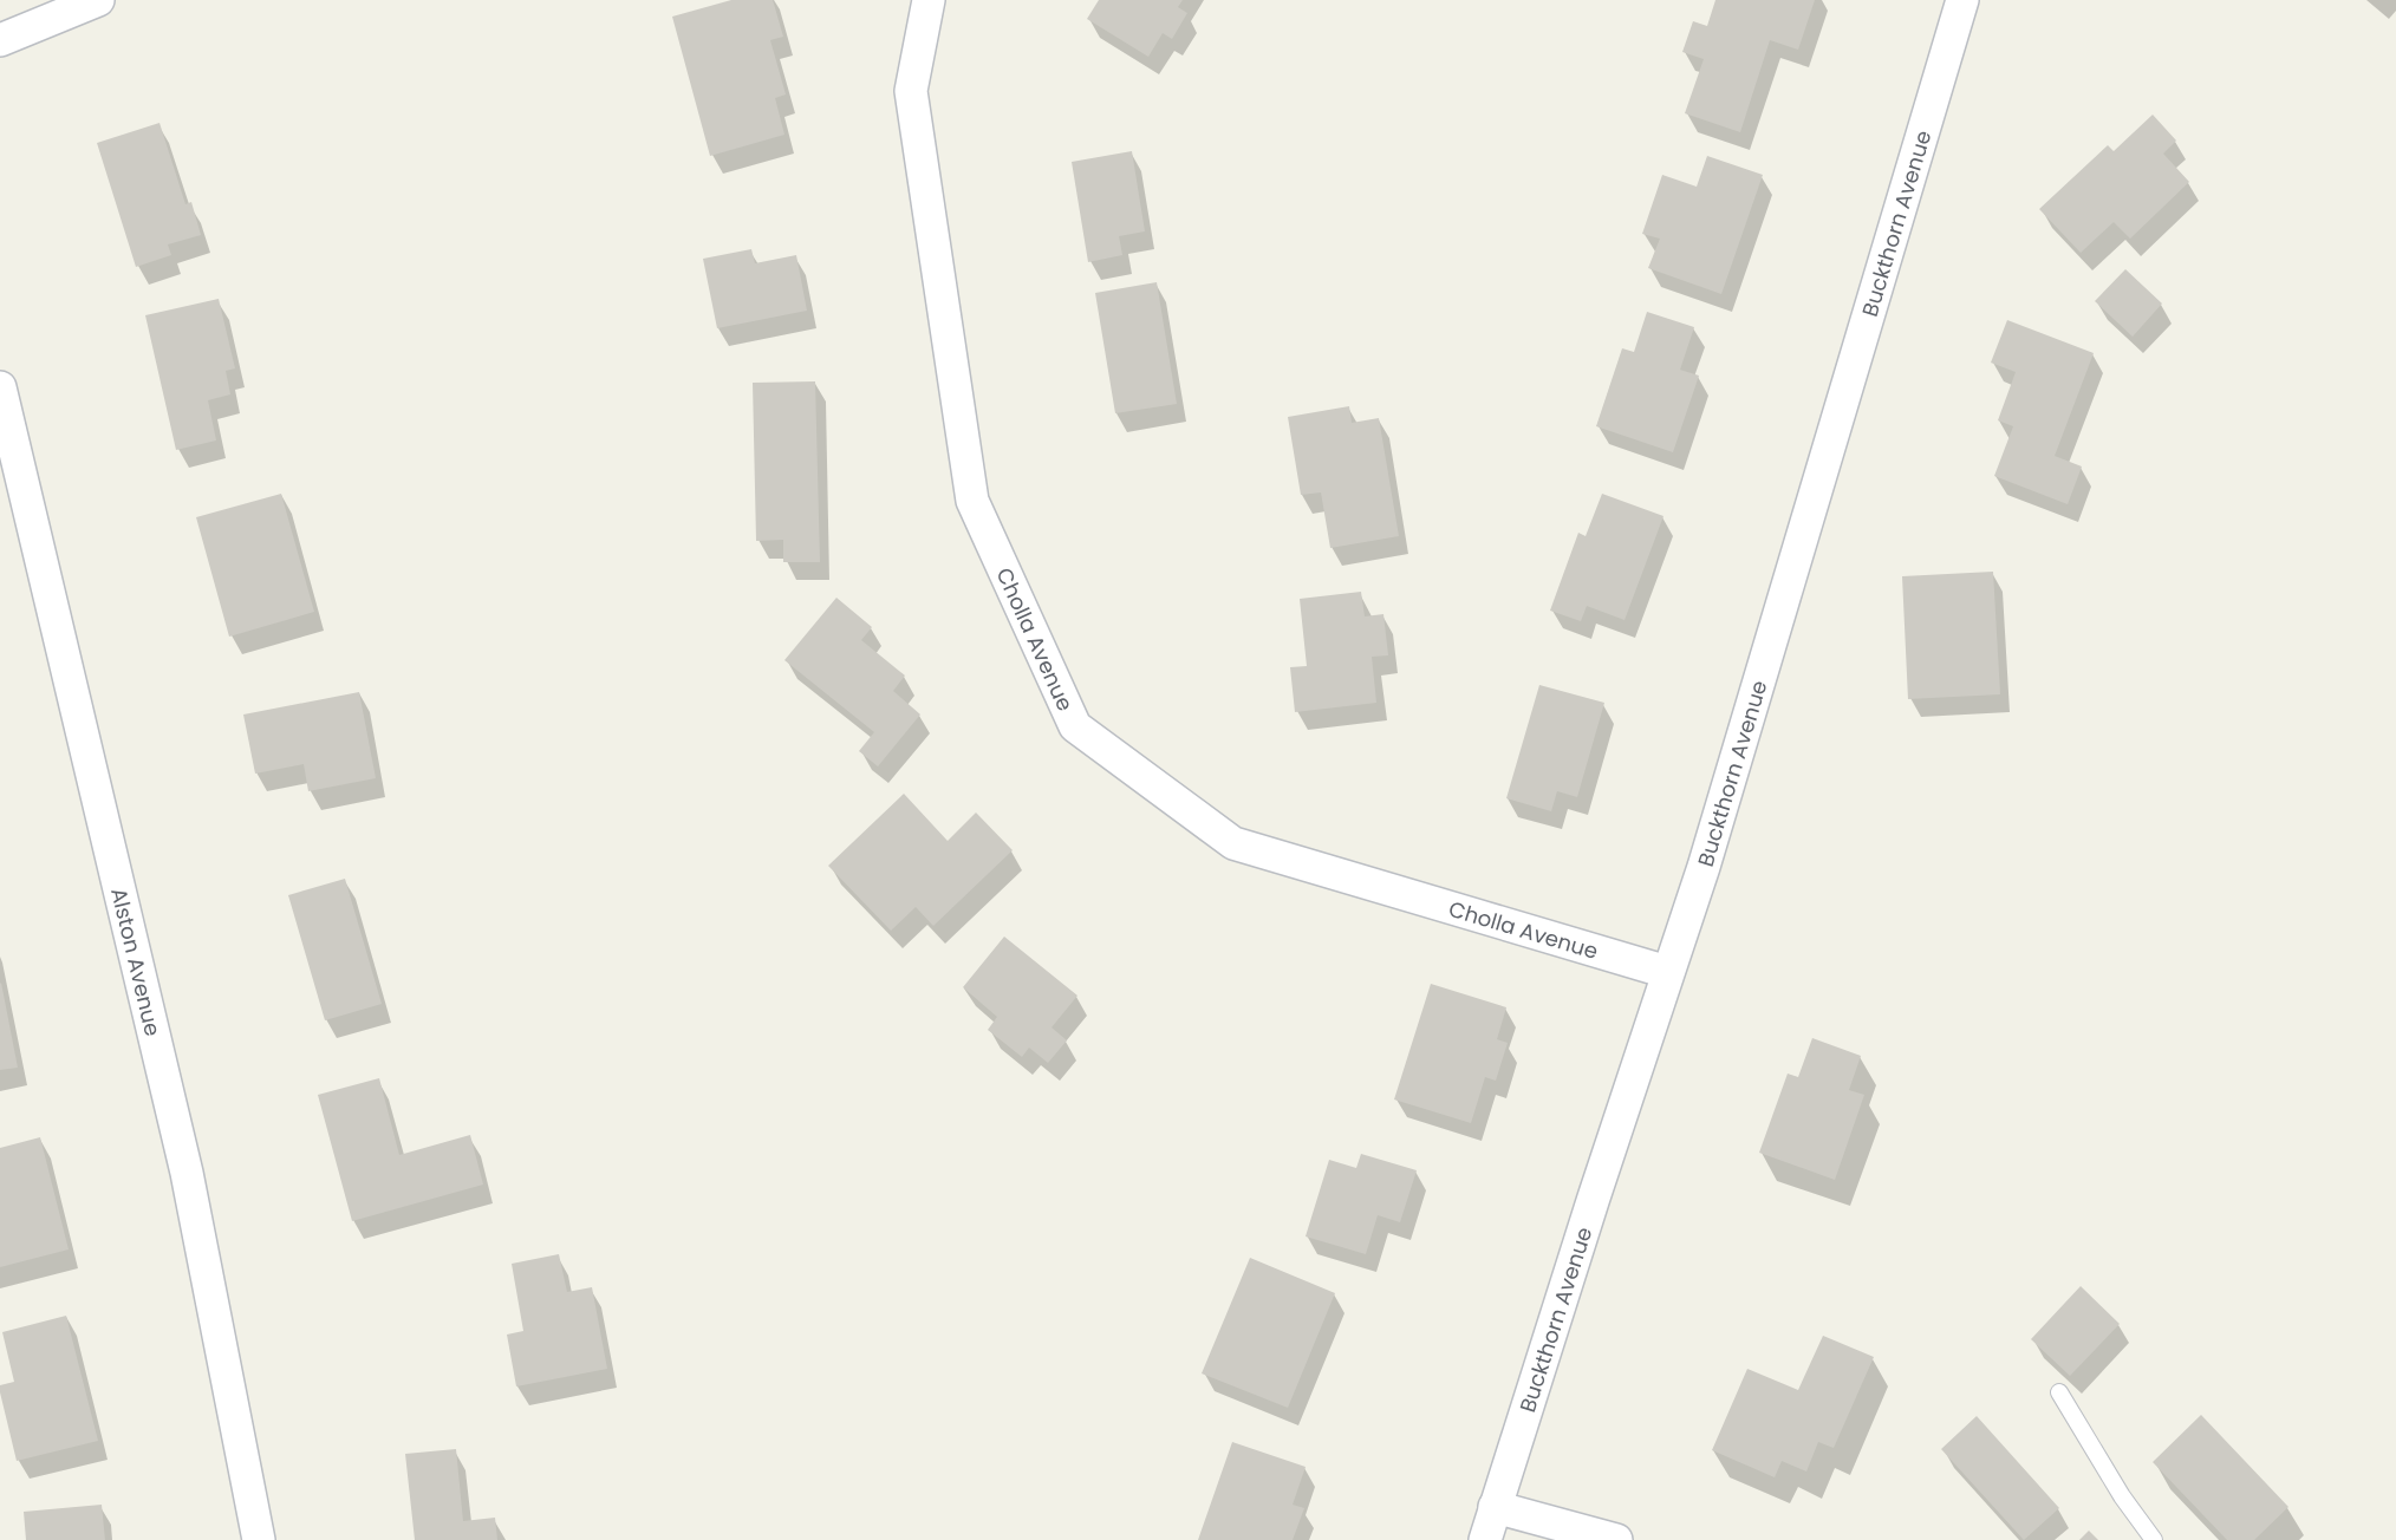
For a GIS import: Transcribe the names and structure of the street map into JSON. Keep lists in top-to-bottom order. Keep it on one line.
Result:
{"streets":{"street":["Buckthorn Avenue","Cholla Avenue","Alston Avenue"]},"crossings":[["Buckthorn Avenue","Cholla Avenue"]]}
